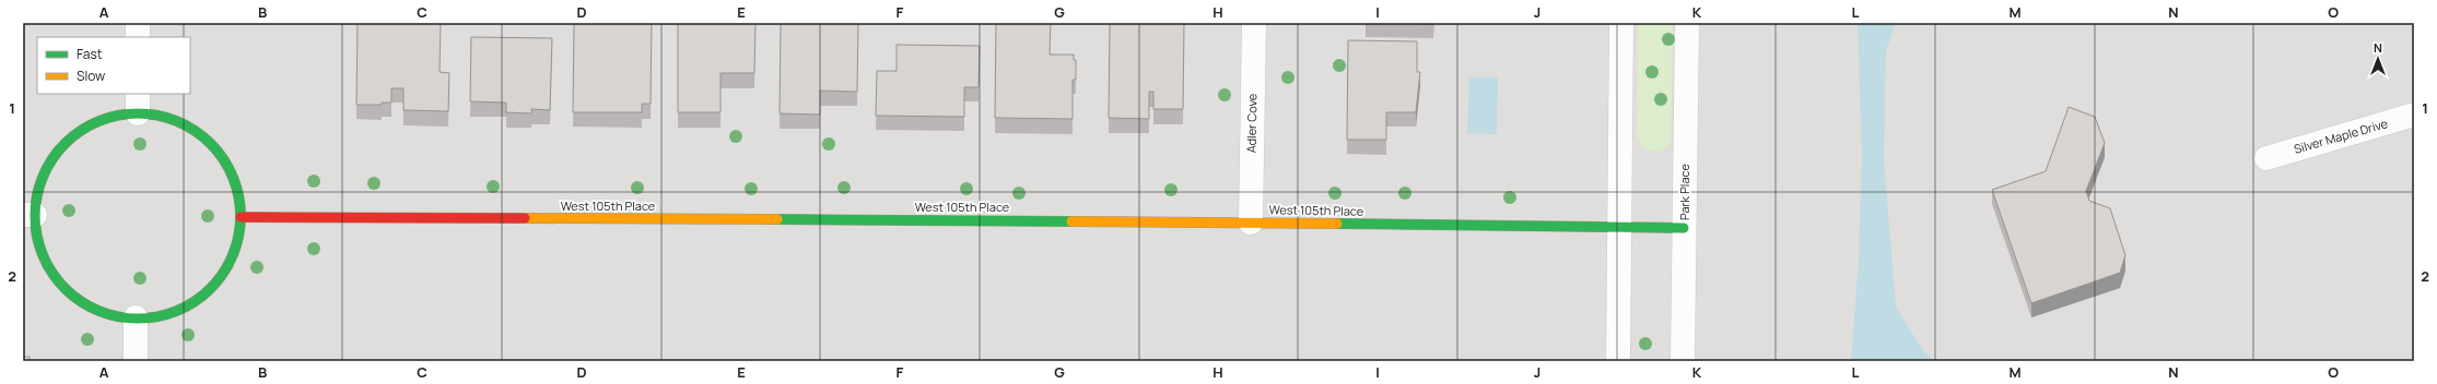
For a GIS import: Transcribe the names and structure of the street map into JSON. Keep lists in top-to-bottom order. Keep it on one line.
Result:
{"streets":{"street":["Adler Cove","Silver Maple Drive","Park Place","West 105th Place"]},"crossings":[["Adler Cove","West 105th Place"],["Park Place","West 105th Place"]],"legend":["Fast","Slow"],"north":"top","grid":{"columns":["A","B","C","D","E","F","G","H","I","J","K","L","M","N","O"],"rows":["1","2"]}}
